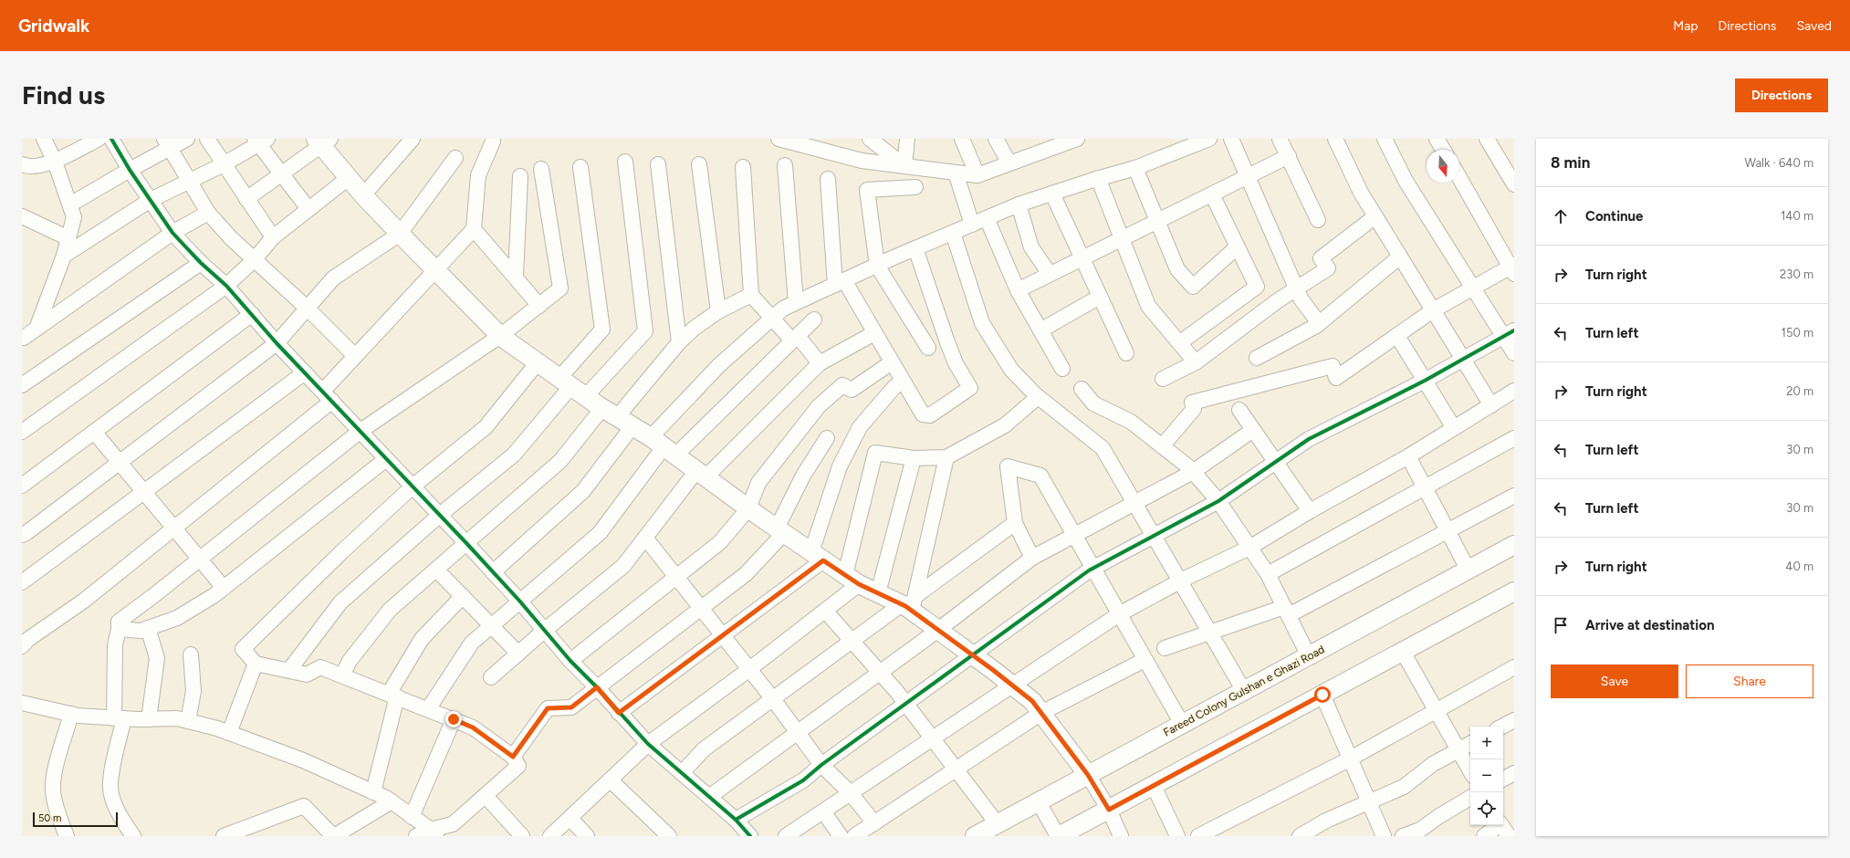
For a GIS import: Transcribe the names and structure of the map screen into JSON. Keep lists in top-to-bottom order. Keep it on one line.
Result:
{"streets":{"main road":["Fareed Colony Gulshan e Ghazi Road"]},"scale_bar":"50 m","north":"bottom","page":{"header":"Gridwalk","nav":["Map","Directions","Saved"],"buttons":["Directions",["Save","Share"]],"title":"Find us","heading":["8 min","Walk · 640 m"],"list":[["Continue","140 m"],["Turn right","230 m"],["Turn left","150 m"],["Turn right","20 m"],["Turn left","30 m"],["Turn left","30 m"],["Turn right","40 m"],"Arrive at destination"],"map_buttons":["+","−"],"scale":"50 m"}}
